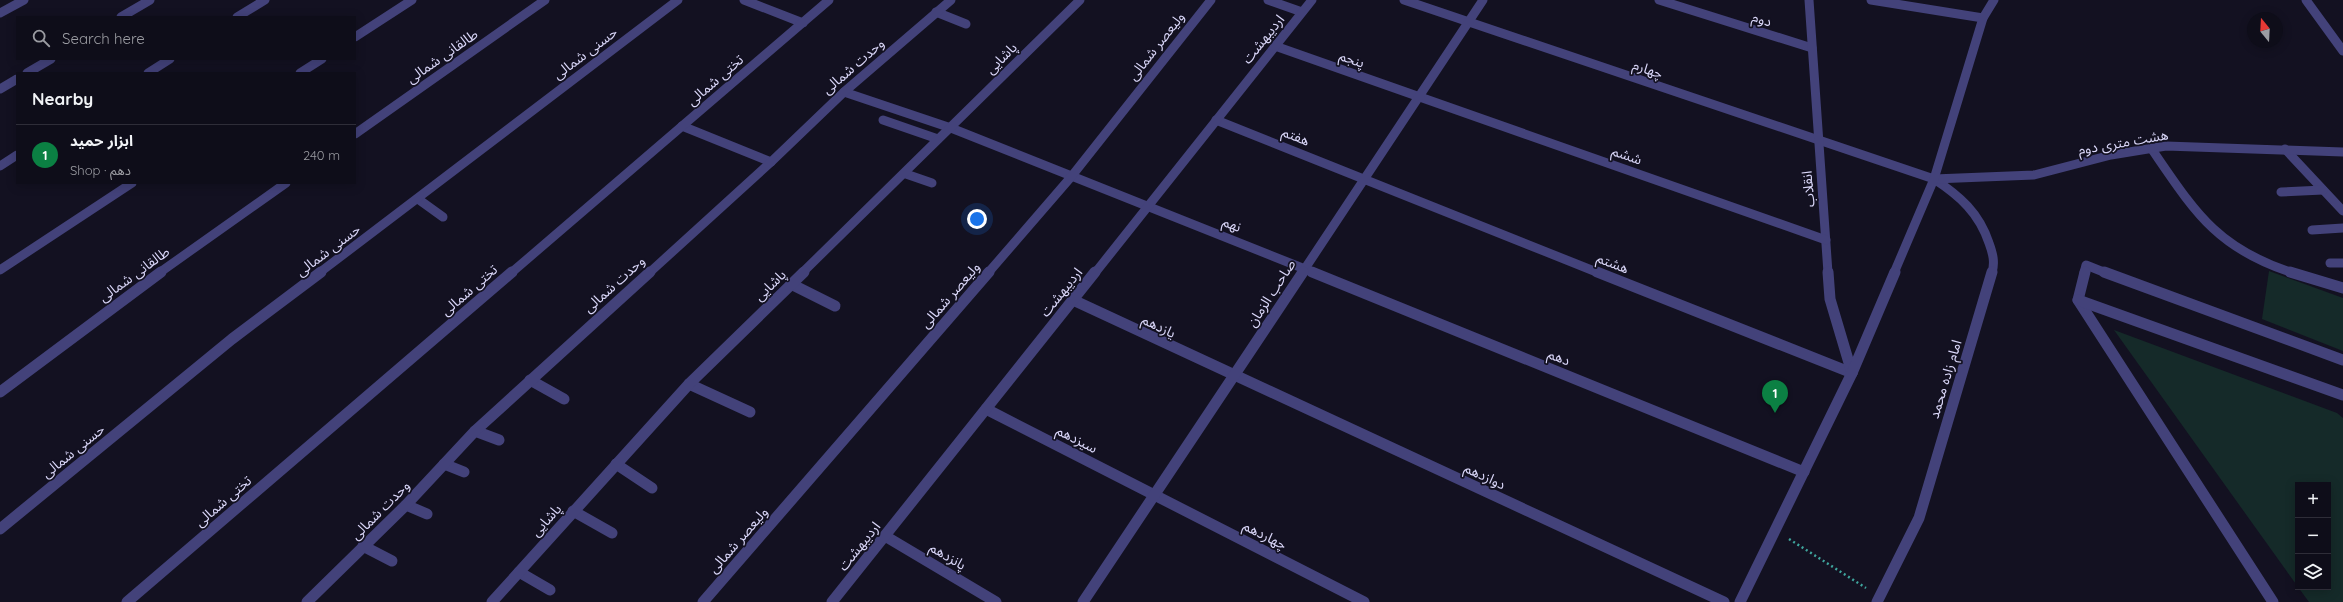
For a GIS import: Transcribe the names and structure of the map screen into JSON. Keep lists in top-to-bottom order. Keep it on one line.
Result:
{"streets":{"street":["دوم","اردیبهشت","ولیعصر شمالی","حسنی شمالی","طالقانی شمالی","پاشایی","پنجم","وحدت شمالی","چهارم","تختی شمالی","هفتم","هشت متری دوم","ششم","انقلاب","نهم","هشتم","صاحب الزمان","یازدهم","دهم","امام زاده محمد","سیزدهم","دوازدهم","چهاردهم","پانزدهم"]},"crossings":[["دوم","انقلاب"],["اردیبهشت","پنجم"],["اردیبهشت","هفتم"],["اردیبهشت","نهم"],["اردیبهشت","یازدهم"],["اردیبهشت","سیزدهم"],["اردیبهشت","پانزدهم"],["ولیعصر شمالی","نهم"],["پاشایی","نهم"],["پنجم","ششم"],["پنجم","صاحب الزمان"],["وحدت شمالی","نهم"],["چهارم","هشت متری دوم"],["چهارم","انقلاب"],["چهارم","صاحب الزمان"],["چهارم","امام زاده محمد"],["هفتم","هشتم"],["هفتم","صاحب الزمان"],["هشت متری دوم","امام زاده محمد"],["ششم","انقلاب"],["ششم","صاحب الزمان"],["انقلاب","هشتم"],["نهم","صاحب الزمان"],["نهم","دهم"],["هشتم","صاحب الزمان"],["صاحب الزمان","یازدهم"],["صاحب الزمان","دهم"],["صاحب الزمان","سیزدهم"],["صاحب الزمان","دوازدهم"],["صاحب الزمان","چهاردهم"],["یازدهم","دوازدهم"],["سیزدهم","چهاردهم"]],"north":"top","page":{"search":"Search here","heading":"Nearby","list":[{"mark":"1","name":"ابزار حمید","note":"Shop · دهم","value":"240 m"}],"pins":"1","map_buttons":["+","−"]}}
